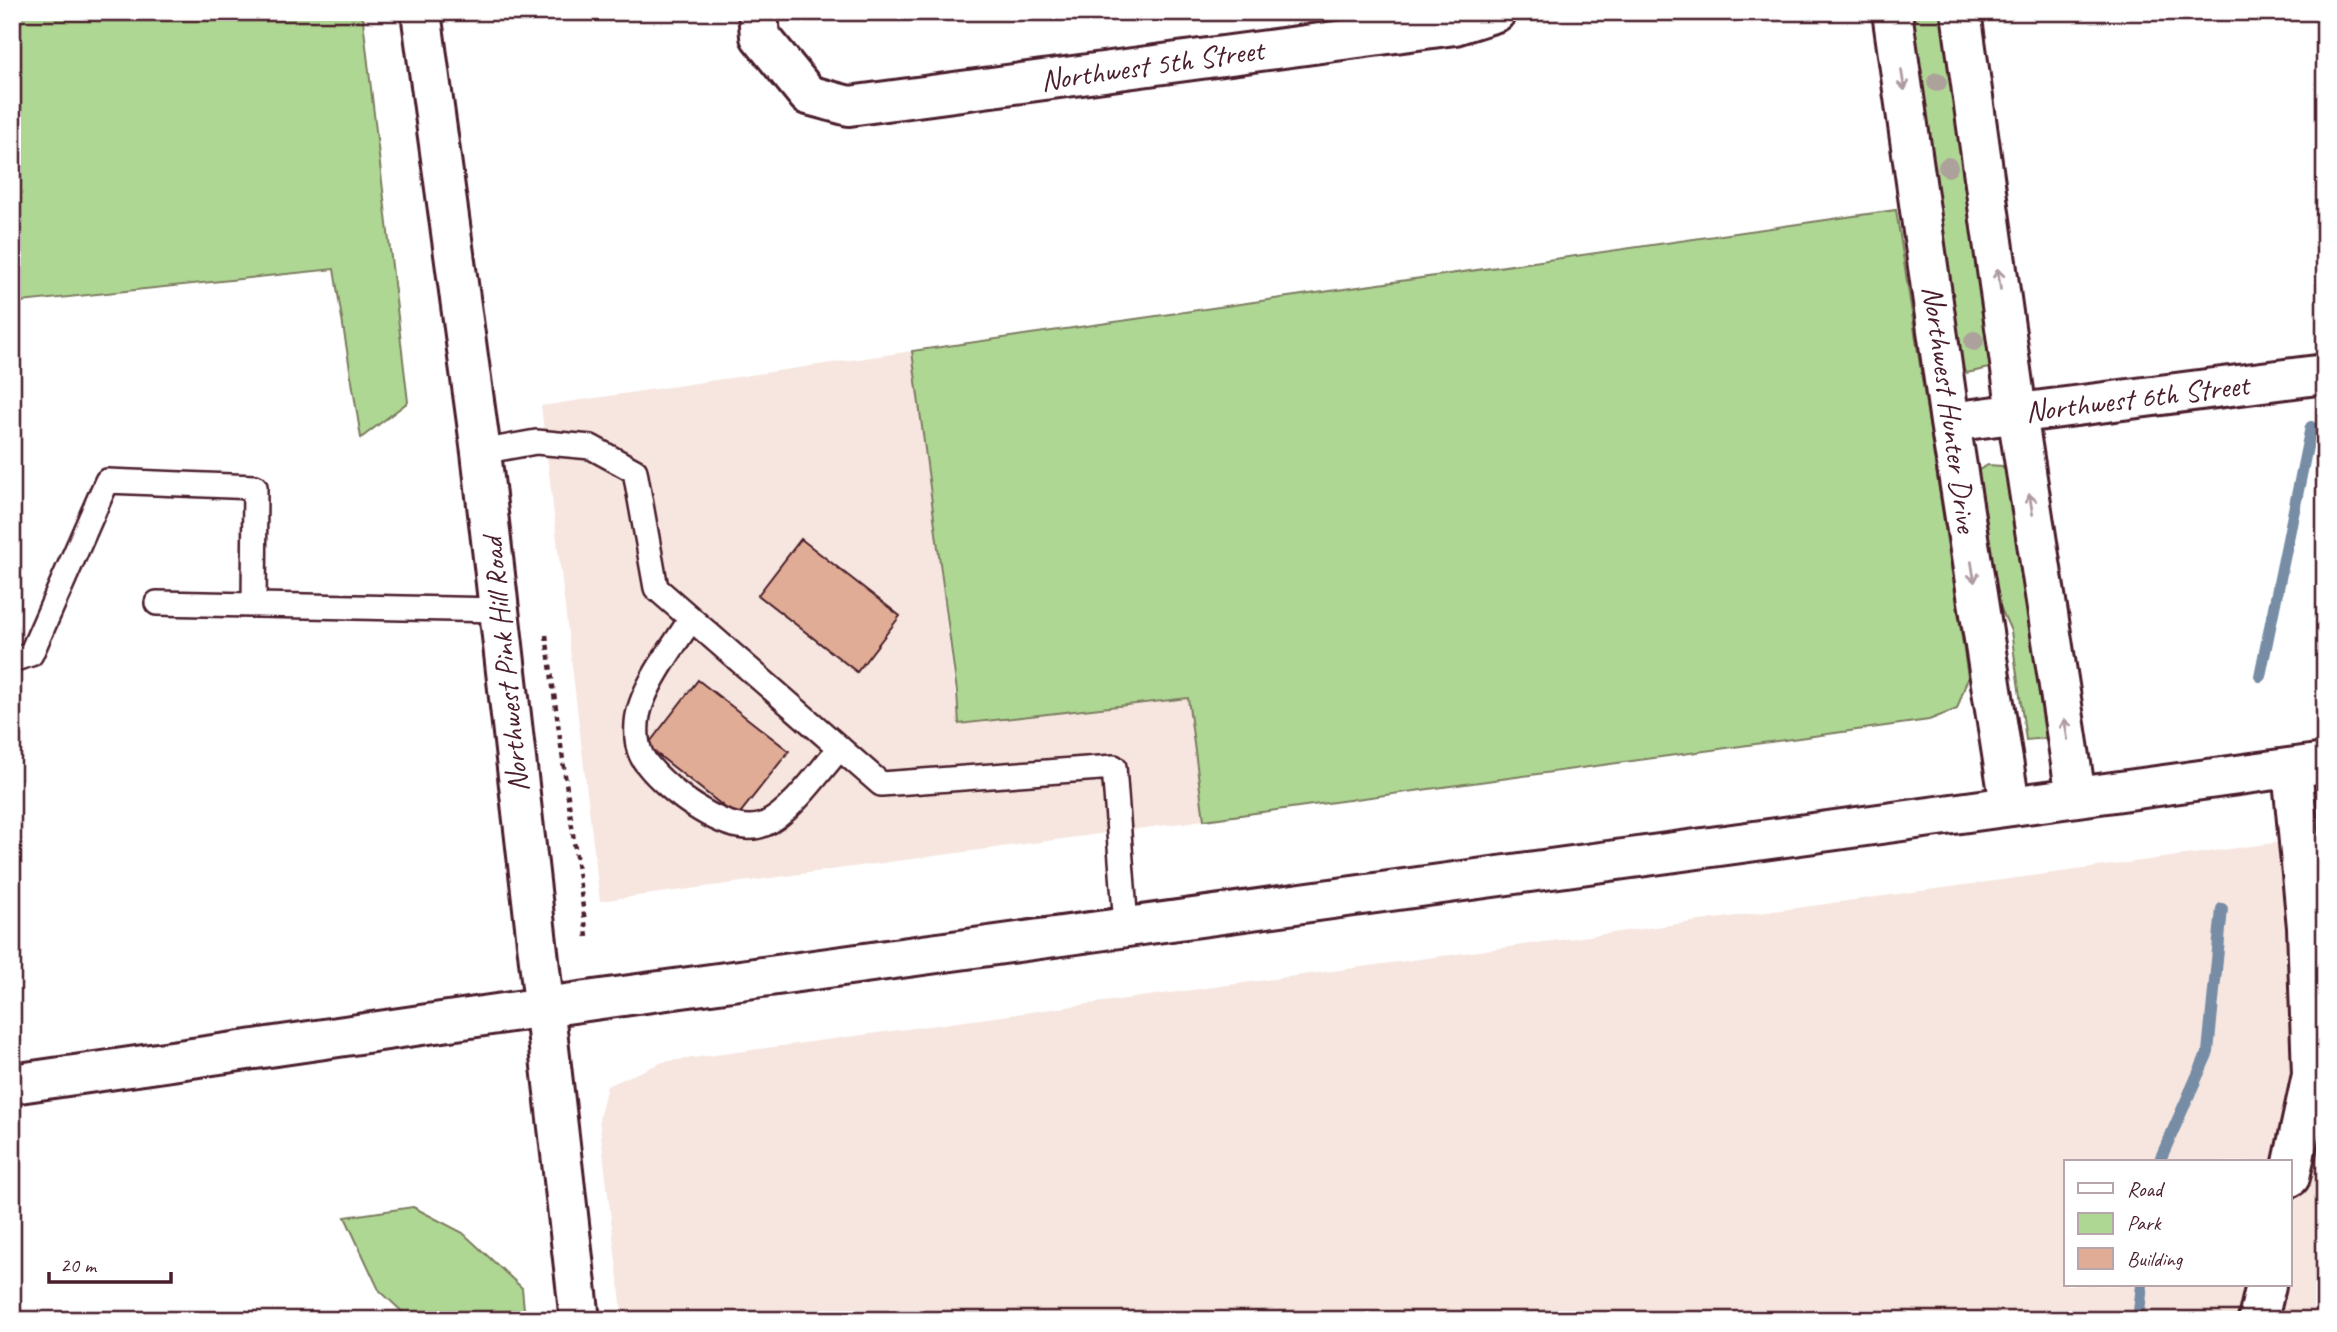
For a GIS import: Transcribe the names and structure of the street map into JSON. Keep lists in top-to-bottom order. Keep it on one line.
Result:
{"streets":{"main road":["Northwest 5th Street","Northwest 6th Street","Northwest Hunter Drive","Northwest Pink Hill Road"]},"crossings":[["Northwest 6th Street","Northwest Hunter Drive"]],"legend":["Road","Park","Building"],"scale_bar":"20 m"}
